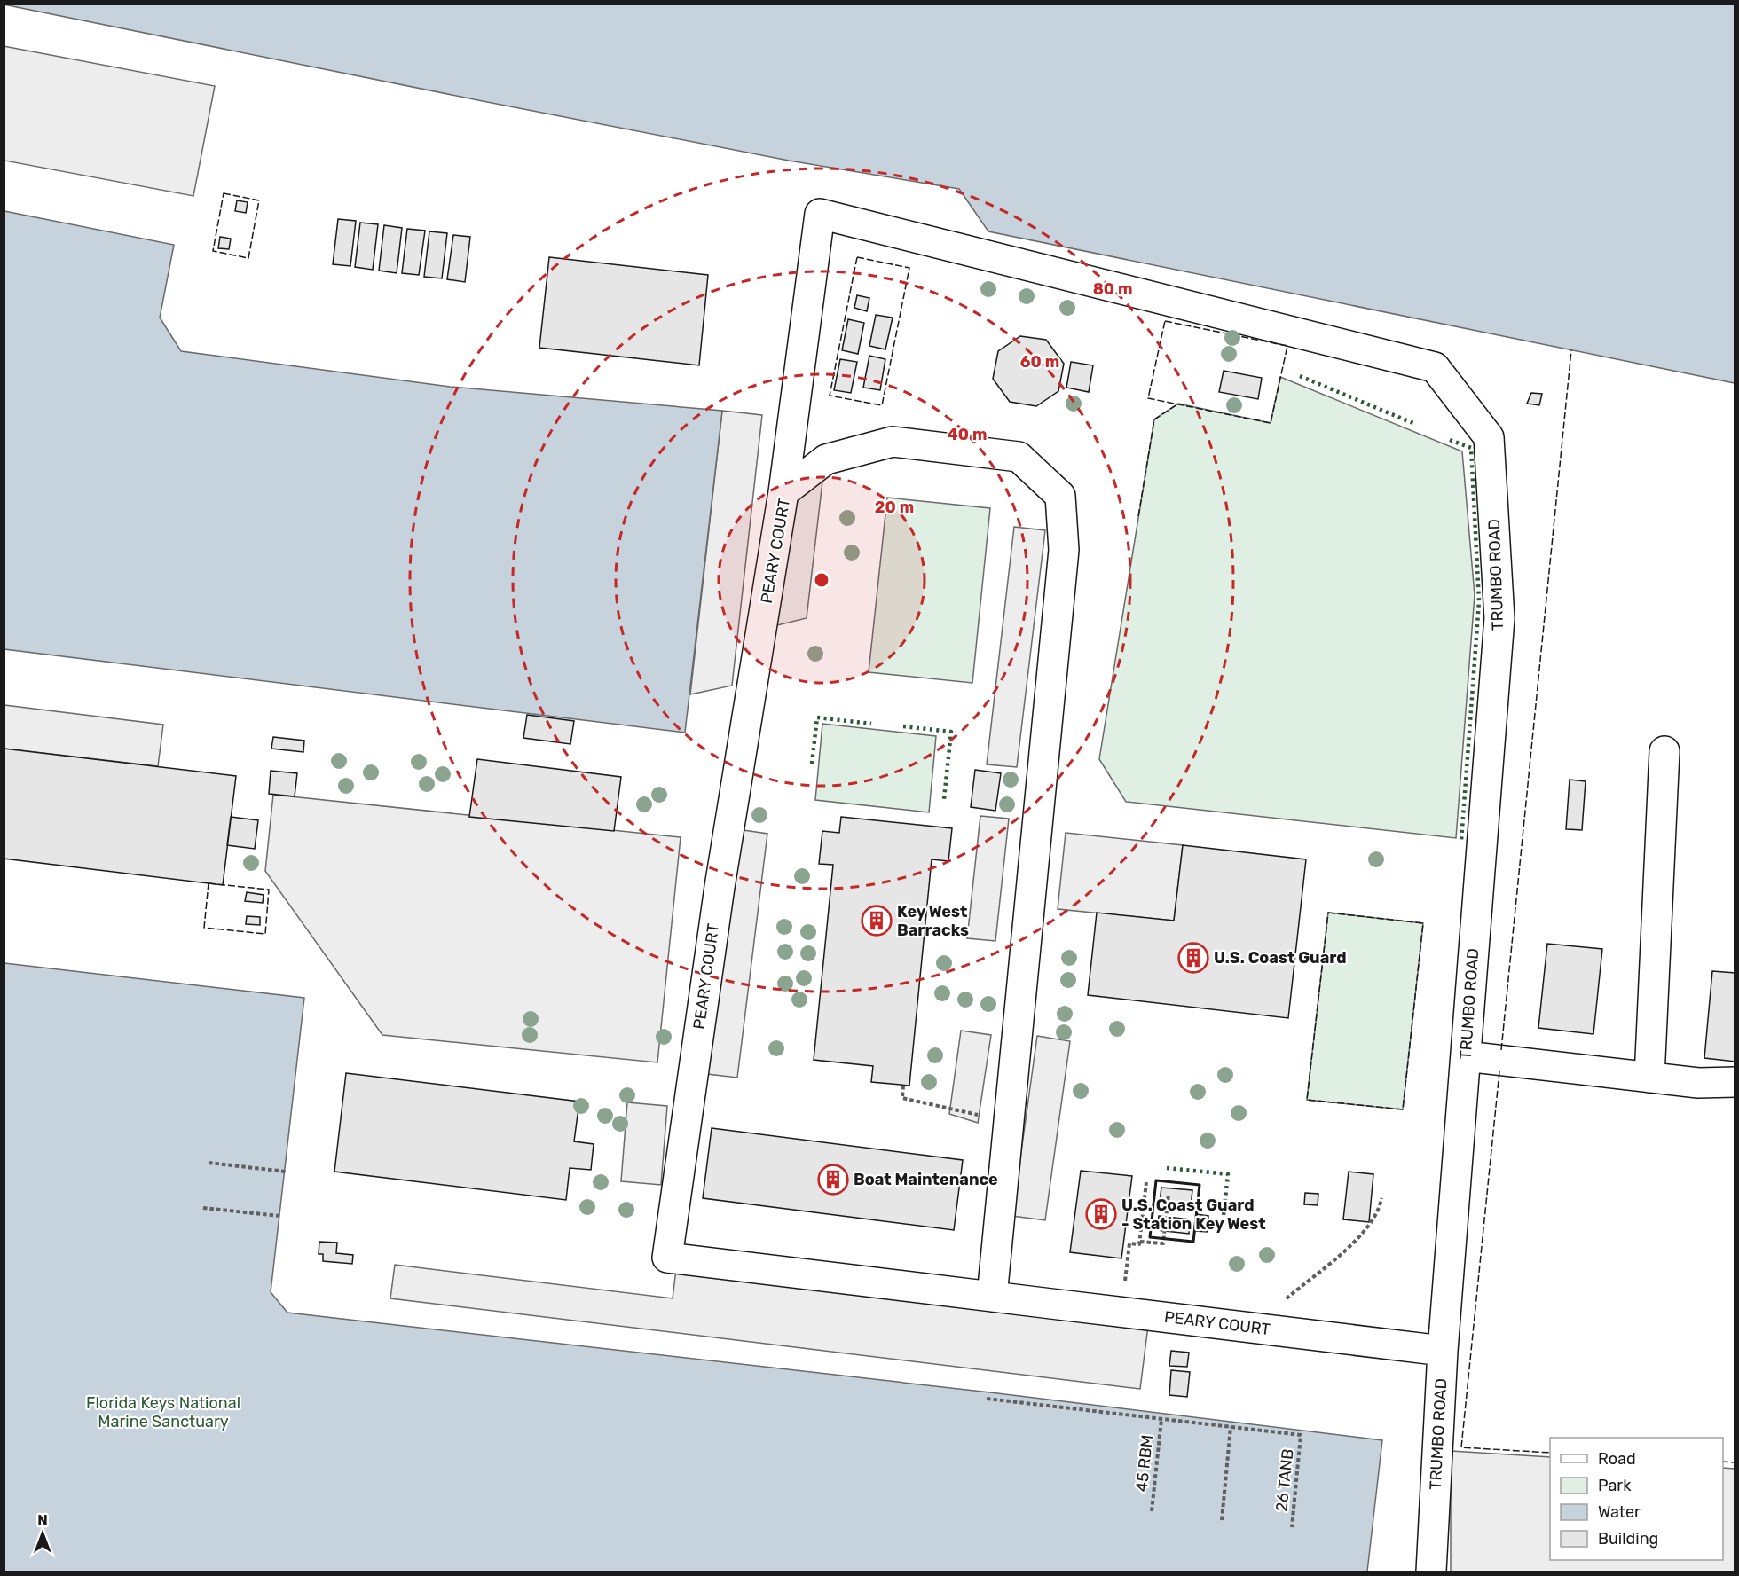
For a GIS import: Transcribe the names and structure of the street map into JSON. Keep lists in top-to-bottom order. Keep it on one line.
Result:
{"streets":{"lane":["PEARY COURT","TRUMBO ROAD"],"path":["45 RBM","26 TANB"]},"crossings":[["PEARY COURT","TRUMBO ROAD"]],"parks":["Florida Keys National Marine Sanctuary"],"places":{"building":["Key West Barracks","U.S. Coast Guard","Boat Maintenance","U.S. Coast Guard - Station Key West"]},"legend":["Road","Park","Water","Building"],"north":"top","rings":["80 m","60 m","40 m","20 m"]}
